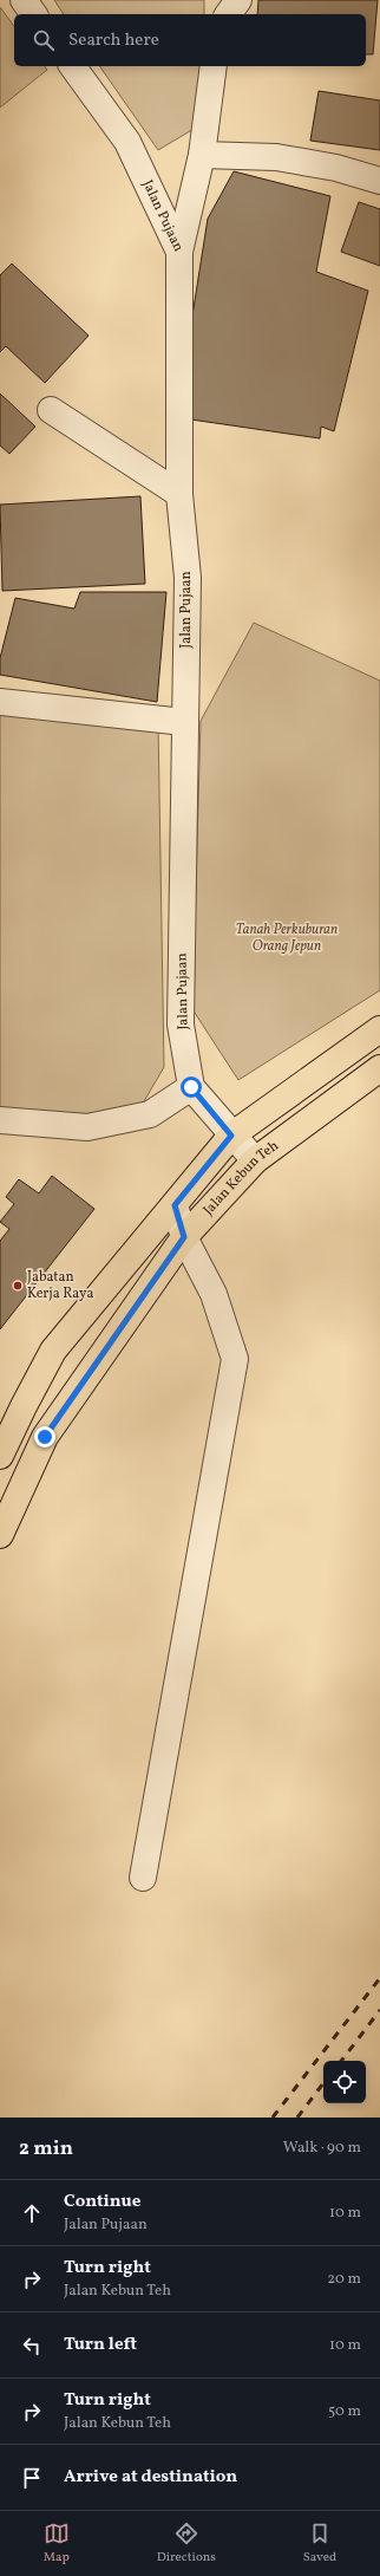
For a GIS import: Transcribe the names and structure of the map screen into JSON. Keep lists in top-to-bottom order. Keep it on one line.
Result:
{"streets":{"main road":["Jalan Kebun Teh"],"street":["Jalan Pujaan"]},"parks":["Tanah Perkuburan Orang Jepun"],"places":["Jabatan Kerja Raya"],"page":{"search":"Search here","heading":["2 min","Walk · 90 m"],"list":[["Continue","Jalan Pujaan","10 m"],["Turn right","Jalan Kebun Teh","20 m"],["Turn left","10 m"],["Turn right","Jalan Kebun Teh","50 m"],"Arrive at destination"],"nav":["Map","Directions","Saved"]}}
